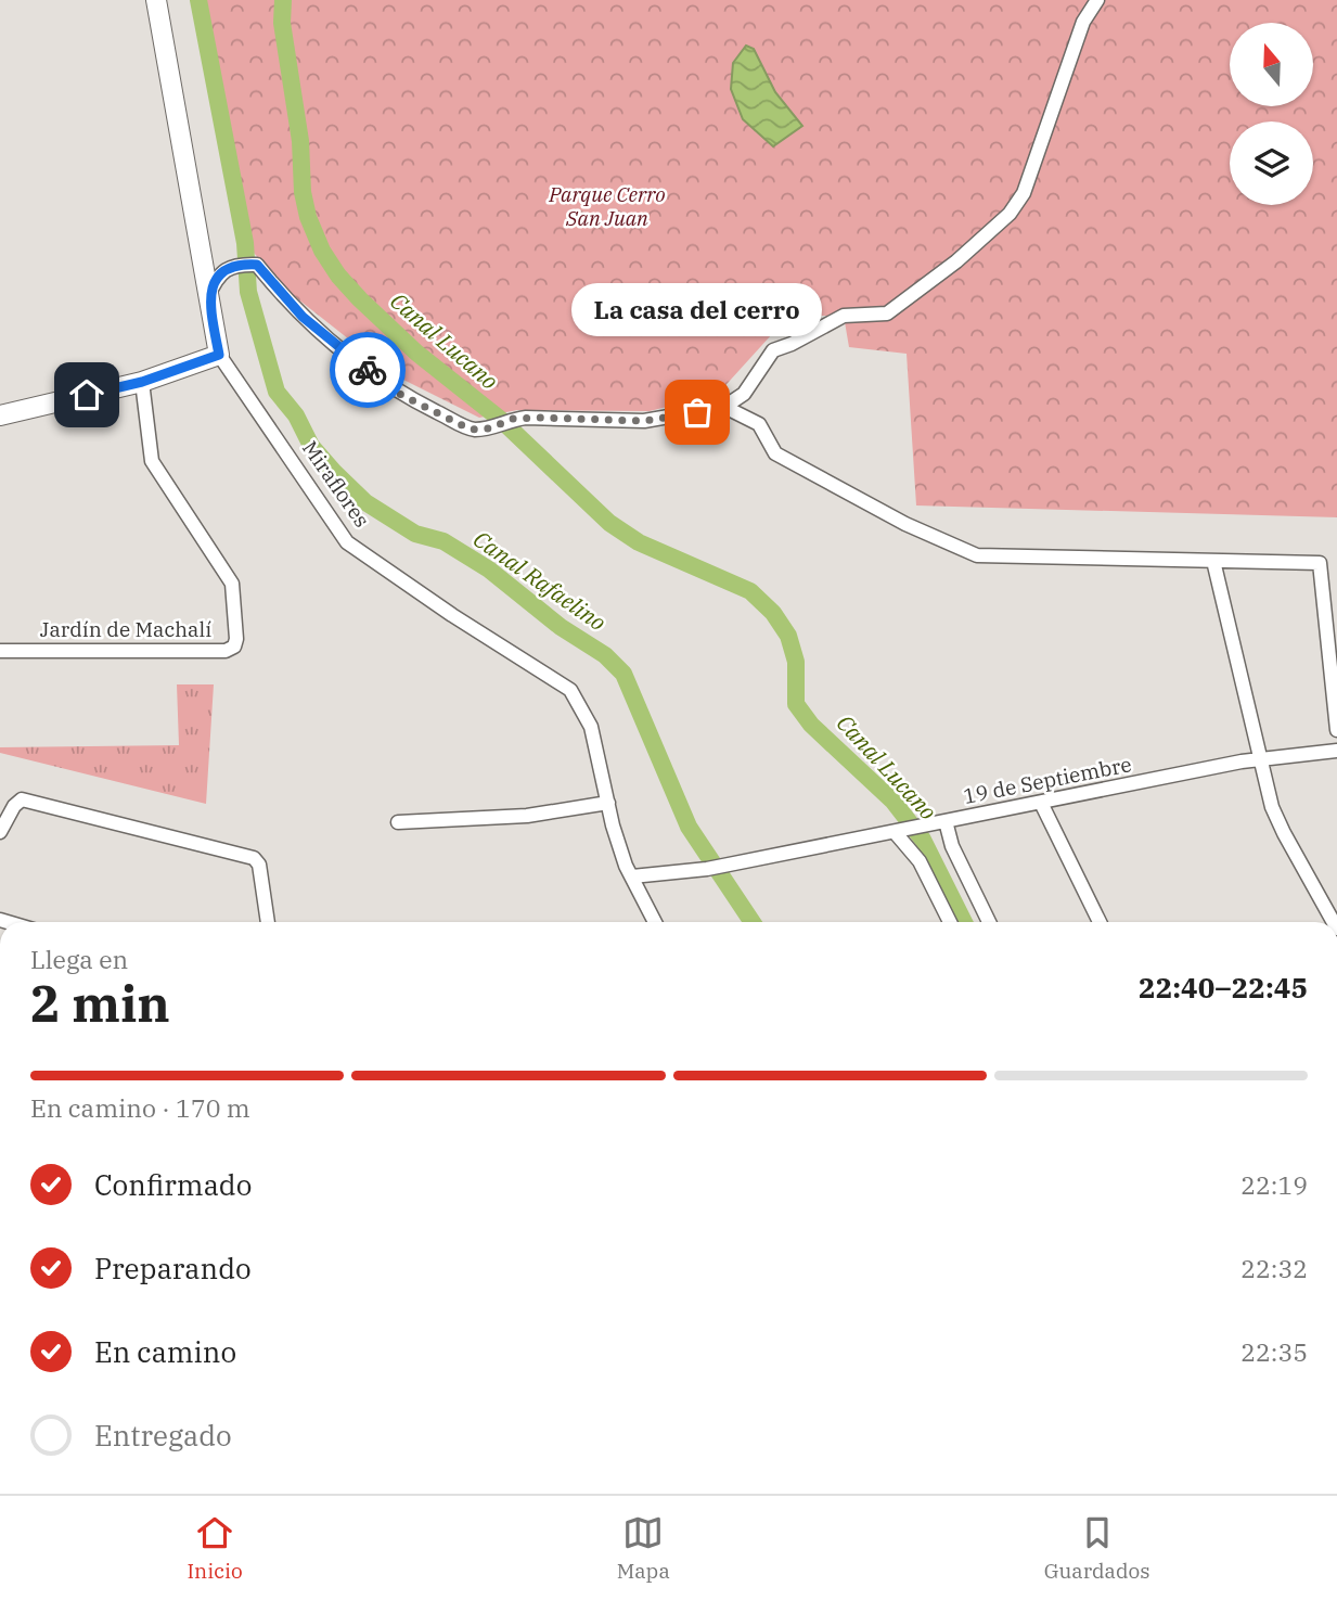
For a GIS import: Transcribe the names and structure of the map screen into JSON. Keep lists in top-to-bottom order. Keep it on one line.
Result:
{"streets":{"street":["Miraflores","Jardín de Machalí","19 de Septiembre"]},"crossings":[["Miraflores","19 de Septiembre"]],"water":["Canal Lucano","Canal Rafaelino"],"parks":["Parque Cerro San Juan"],"places":["La casa del cerro"],"north":"top","page":{"bubble":"La casa del cerro","heading":["2 min","Llega en","22:40–22:45"],"bar":"En camino · 170 m","list":[["Confirmado","22:19"],["Preparando","22:32"],["En camino","22:35"],"Entregado"],"tabs":["Inicio","Mapa","Guardados"]}}
